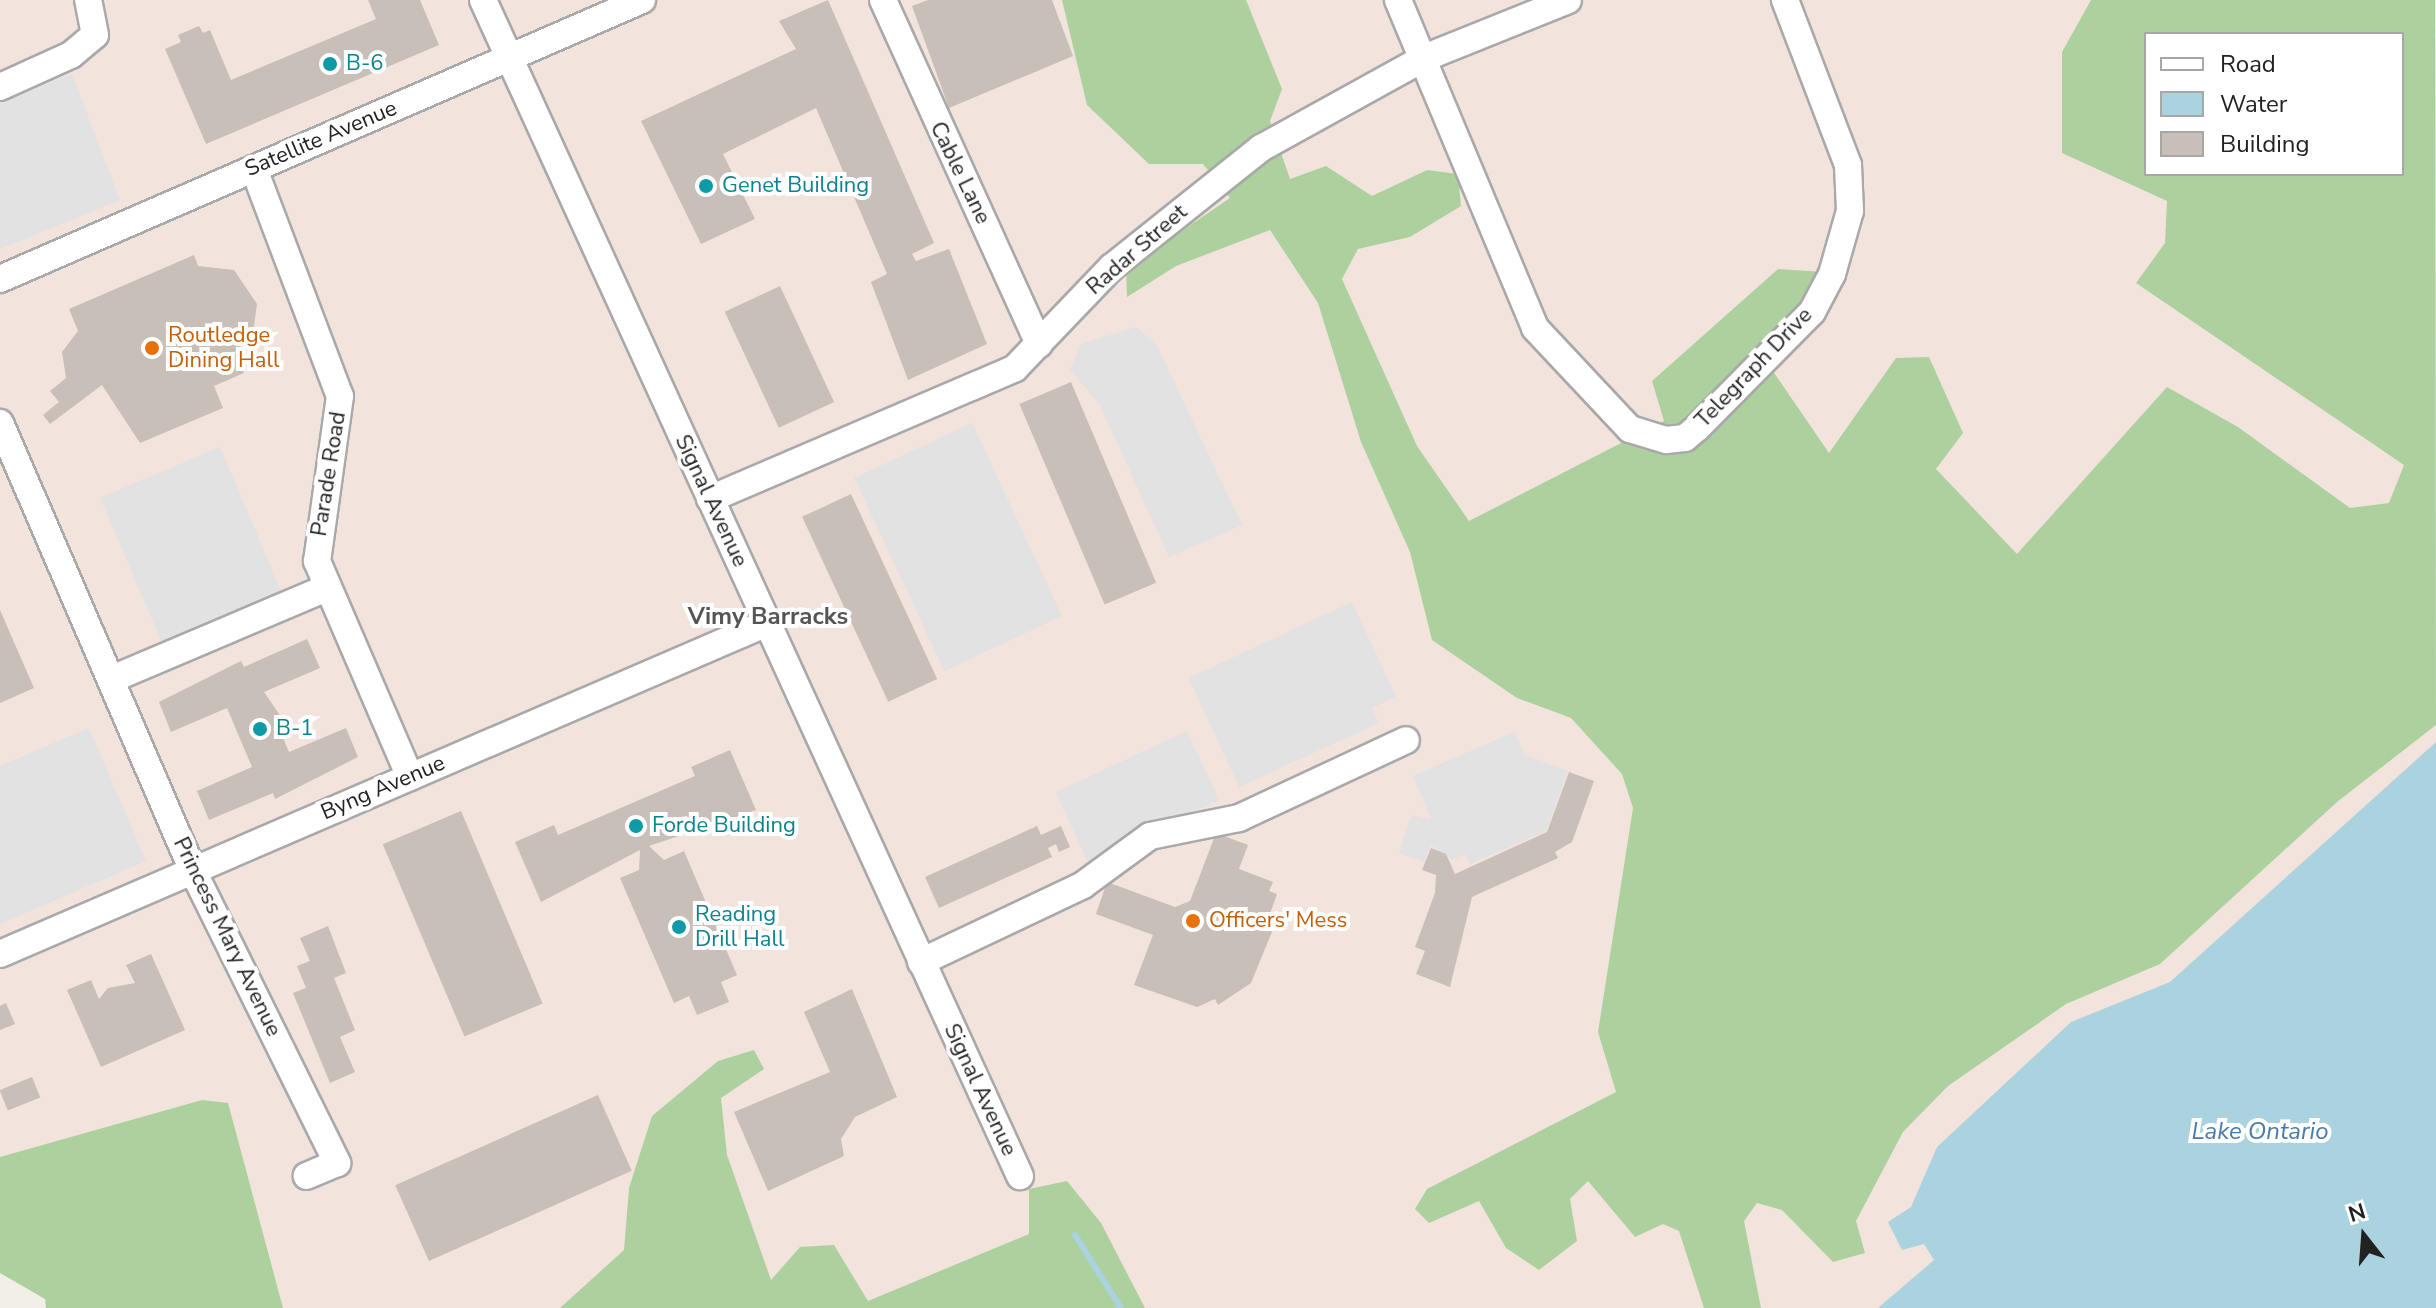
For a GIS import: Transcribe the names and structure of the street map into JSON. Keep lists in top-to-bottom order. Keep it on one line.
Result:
{"streets":{"street":["Satellite Avenue","Cable Lane","Radar Street","Telegraph Drive","Parade Road","Signal Avenue","Byng Avenue","Princess Mary Avenue"]},"crossings":[["Satellite Avenue","Parade Road"],["Satellite Avenue","Signal Avenue"],["Cable Lane","Radar Street"],["Radar Street","Telegraph Drive"],["Radar Street","Signal Avenue"],["Parade Road","Byng Avenue"],["Signal Avenue","Byng Avenue"],["Byng Avenue","Princess Mary Avenue"]],"districts":["Vimy Barracks"],"water":["Lake Ontario"],"places":["B-6","Genet Building","Routledge Dining Hall","B-1","Forde Building","Officers' Mess","Reading Drill Hall"],"legend":["Road","Water","Building"],"north":"top"}
